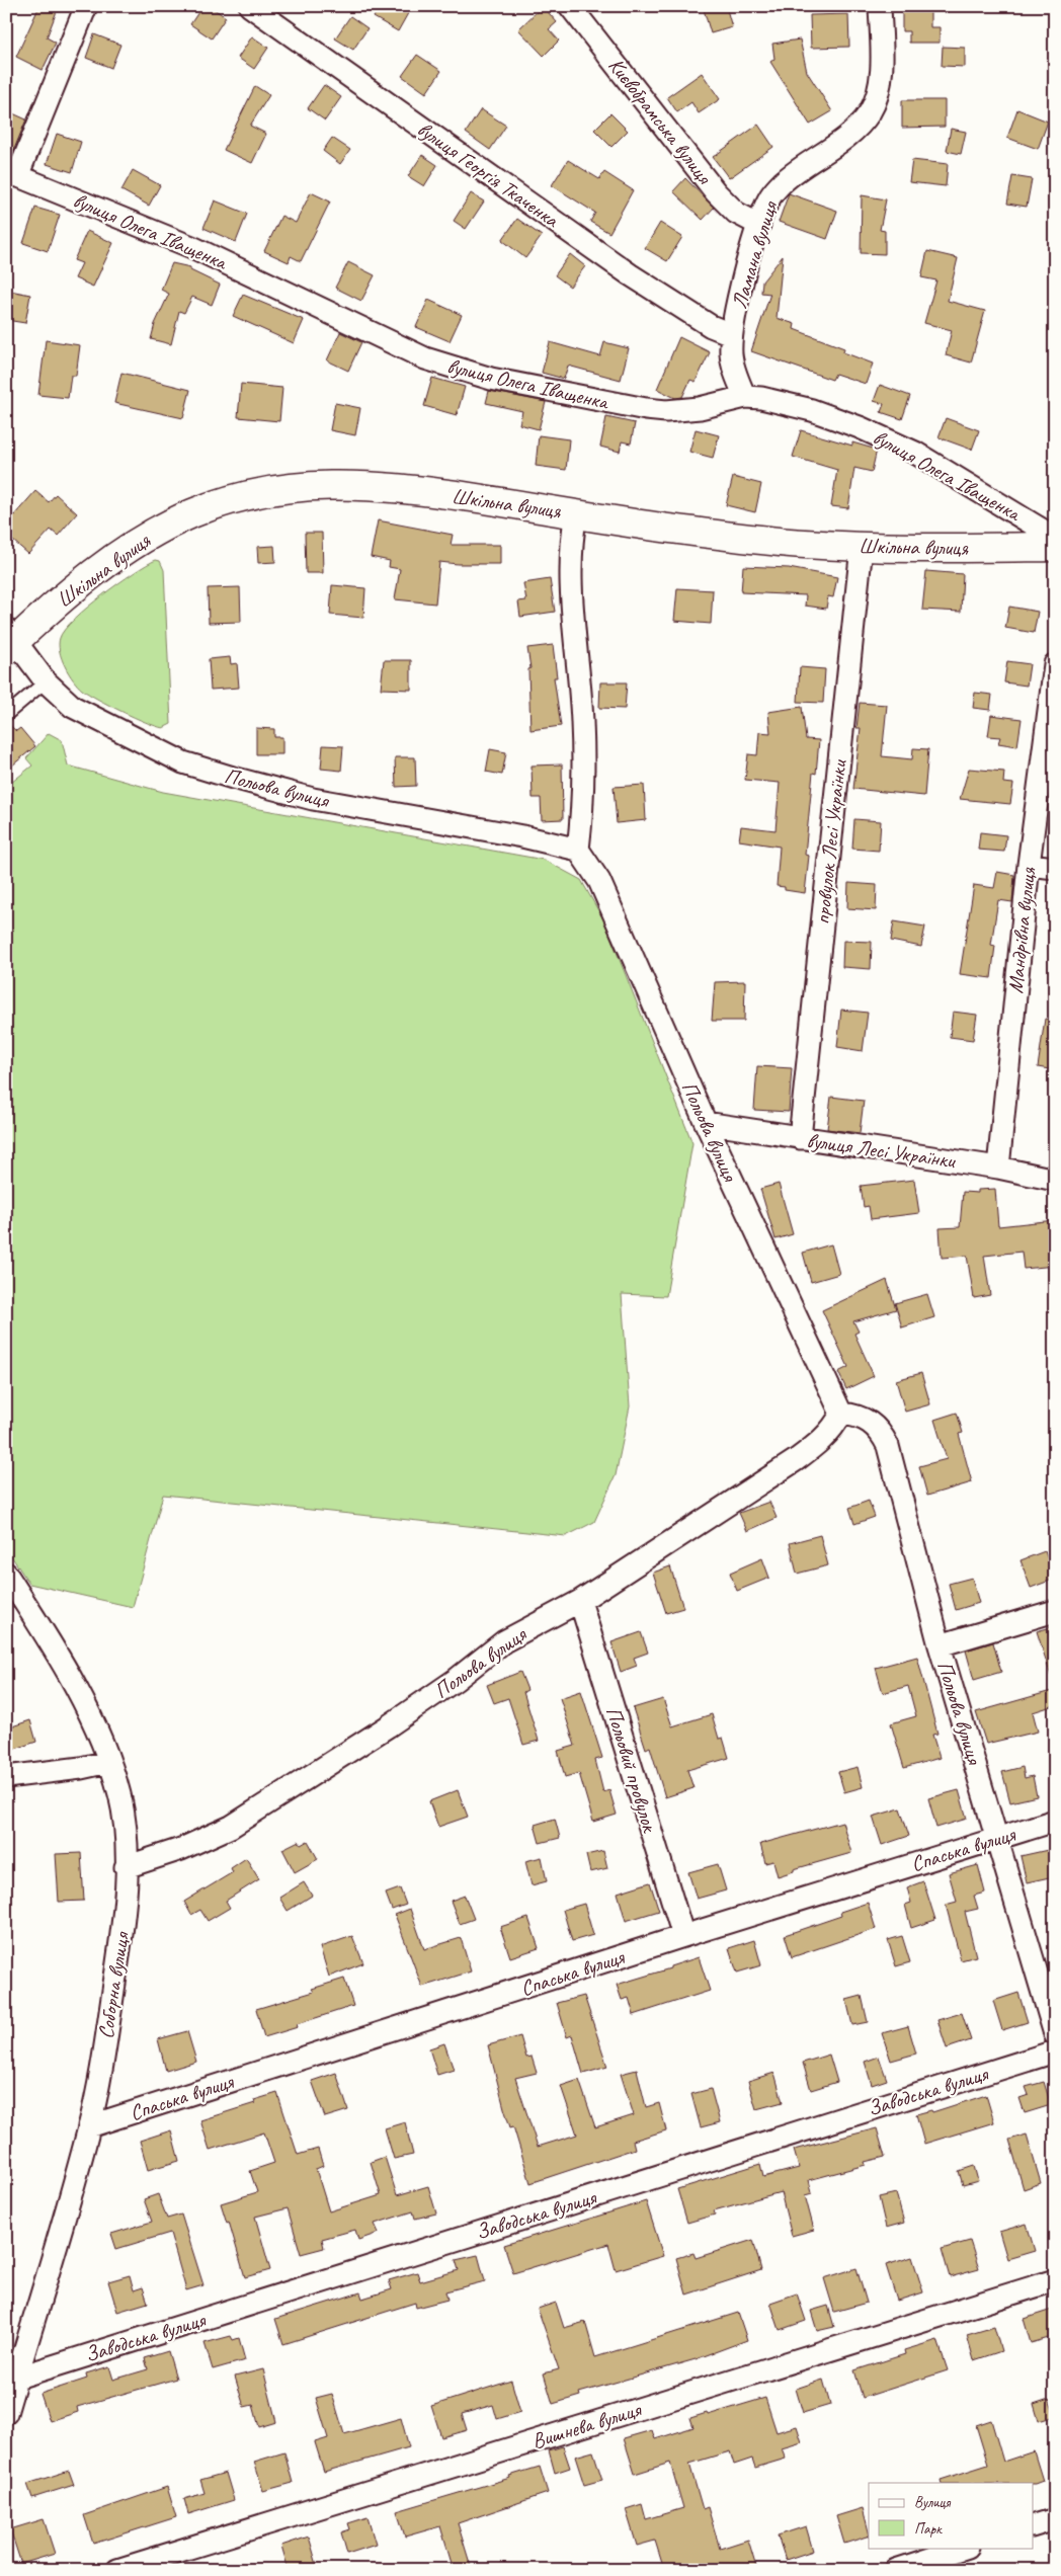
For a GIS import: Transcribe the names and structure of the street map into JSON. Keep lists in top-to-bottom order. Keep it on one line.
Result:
{"streets":{"main road":["Шкільна вулиця"],"street":["Києвобрамська вулиця","вулиця Георгія Ткаченка","вулиця Олега Іващенка","Ламана вулиця","Польова вулиця","провулок Лесі Українки","Мандрівна вулиця","вулиця Лесі Українки","Польовий провулок","Спаська вулиця","Соборна вулиця","Заводська вулиця","Вишнева вулиця"]},"crossings":[["Києвобрамська вулиця","Ламана вулиця"],["вулиця Георгія Ткаченка","Ламана вулиця"],["вулиця Олега Іващенка","Ламана вулиця"],["Шкільна вулиця","Польова вулиця"],["Шкільна вулиця","провулок Лесі Українки"],["Польова вулиця","вулиця Лесі Українки"],["Польова вулиця","Польовий провулок"],["Польова вулиця","Спаська вулиця"],["Польова вулиця","Соборна вулиця"],["провулок Лесі Українки","вулиця Лесі Українки"],["Мандрівна вулиця","вулиця Лесі Українки"],["Польовий провулок","Спаська вулиця"],["Спаська вулиця","Соборна вулиця"],["Соборна вулиця","Заводська вулиця"]],"legend":["Вулиця","Парк"]}
